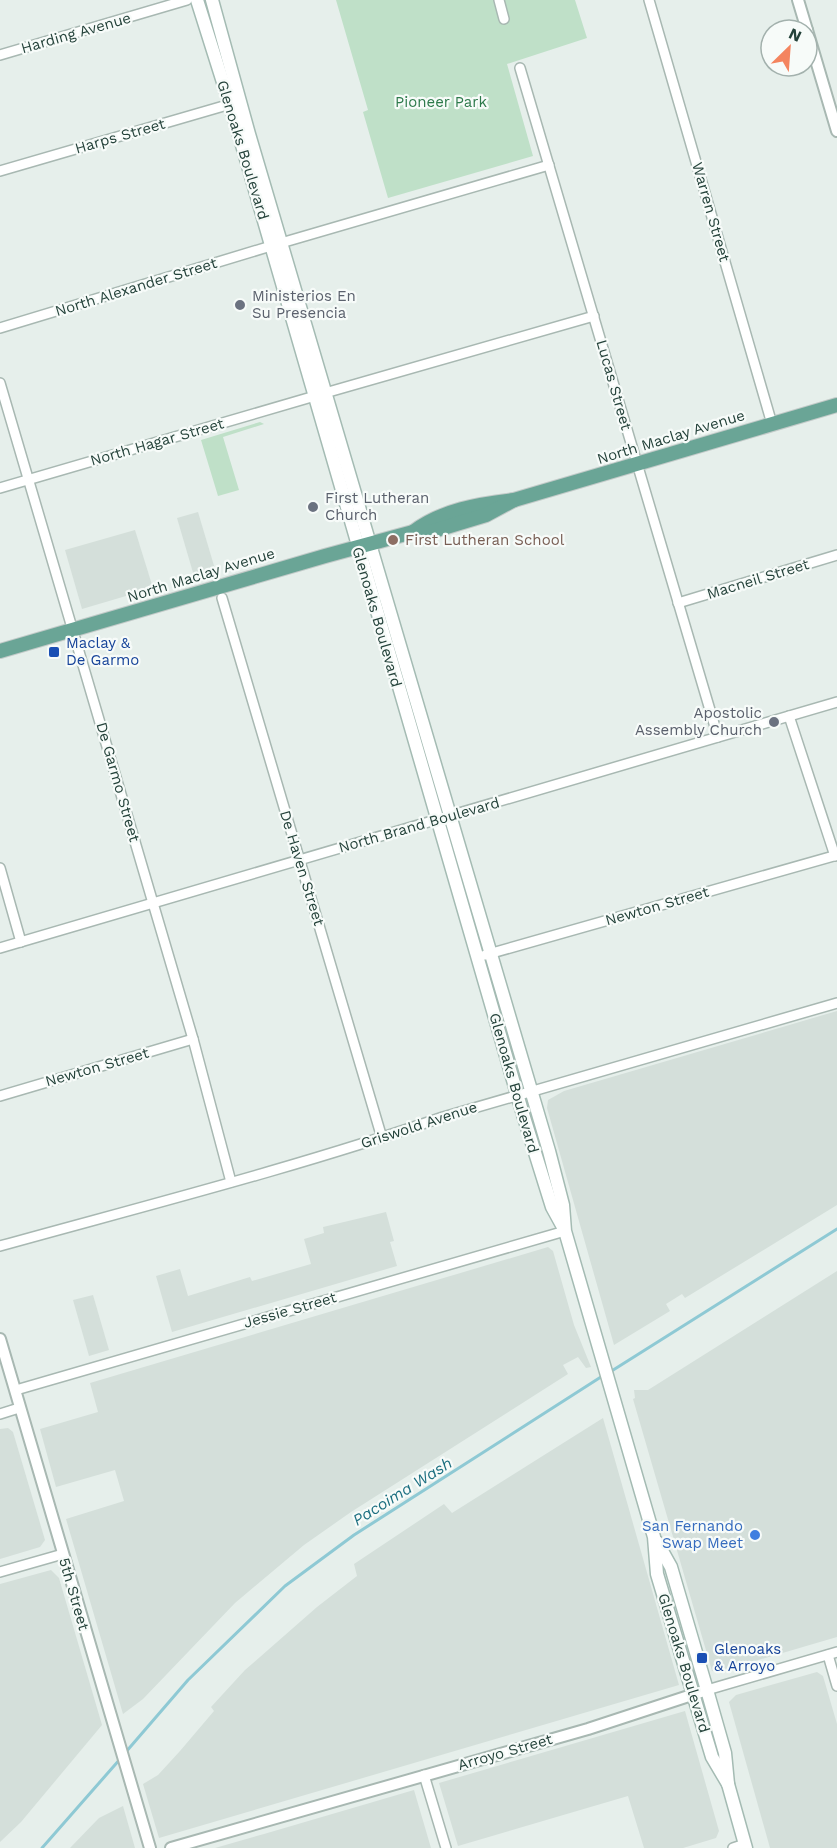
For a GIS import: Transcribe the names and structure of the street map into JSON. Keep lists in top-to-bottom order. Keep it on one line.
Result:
{"streets":{"main road":["Glenoaks Boulevard","North Maclay Avenue"],"street":["Harding Avenue","Harps Street","Warren Street","North Alexander Street","Lucas Street","North Hagar Street","Macneil Street","De Garmo Street","North Brand Boulevard","De Haven Street","Newton Street","Griswold Avenue","Jessie Street","5th Street","Arroyo Street"]},"crossings":[["Harps Street","Glenoaks Boulevard"],["Glenoaks Boulevard","North Alexander Street"],["Glenoaks Boulevard","North Maclay Avenue"],["Glenoaks Boulevard","North Hagar Street"],["Glenoaks Boulevard","North Brand Boulevard"],["Glenoaks Boulevard","Newton Street"],["Glenoaks Boulevard","Griswold Avenue"],["Glenoaks Boulevard","Jessie Street"],["Glenoaks Boulevard","Arroyo Street"],["Warren Street","North Maclay Avenue"],["North Alexander Street","Lucas Street"],["Lucas Street","North Maclay Avenue"],["Lucas Street","North Hagar Street"],["Lucas Street","Macneil Street"],["Lucas Street","North Brand Boulevard"],["North Maclay Avenue","De Garmo Street"],["North Hagar Street","De Garmo Street"],["De Garmo Street","North Brand Boulevard"],["De Garmo Street","Newton Street"],["De Garmo Street","Griswold Avenue"],["North Brand Boulevard","De Haven Street"],["De Haven Street","Griswold Avenue"],["Jessie Street","5th Street"]],"water":["Pacoima Wash"],"parks":["Pioneer Park"],"places":{"other":["Ministerios En Su Presencia","First Lutheran Church","First Lutheran School","Apostolic Assembly Church","San Fernando Swap Meet"],"transit":["Maclay & De Garmo","Glenoaks & Arroyo"]},"north":"top right"}
